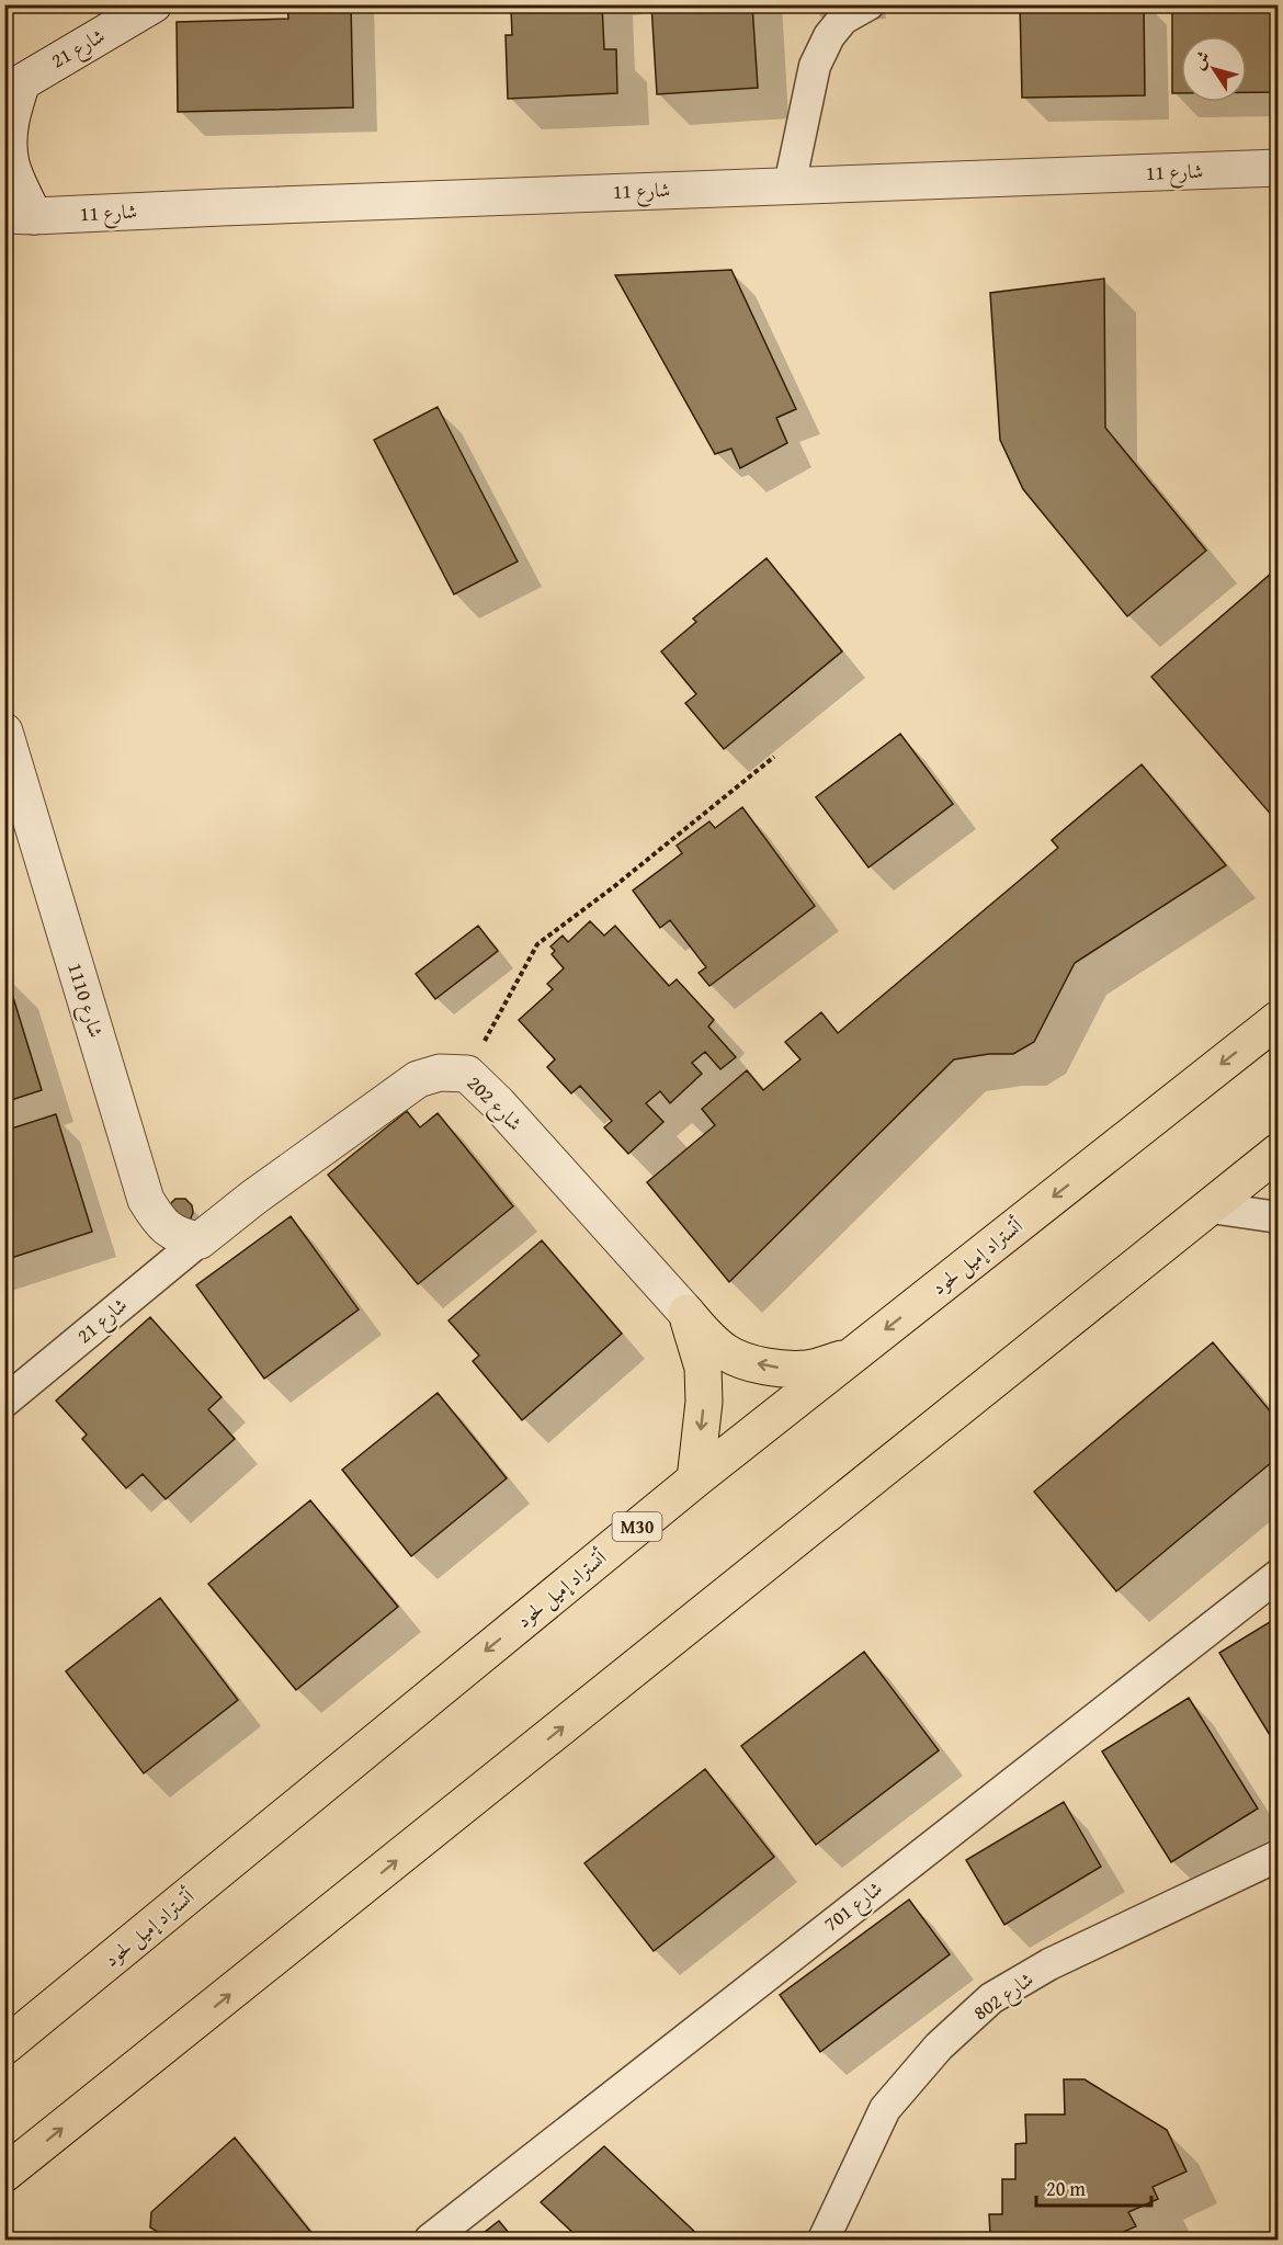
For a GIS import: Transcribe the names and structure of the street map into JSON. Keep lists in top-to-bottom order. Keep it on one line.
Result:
{"streets":{"highway":["أتستراد إميل لحود","M30"],"street":["شارع 21","شارع 11","شارع 1110","شارع 202","شارع 701","شارع 802"]},"crossings":[["شارع 21","شارع 1110"],["شارع 21","شارع 202"],["شارع 1110","شارع 202"]],"scale_bar":"20 m","north":"top left"}
